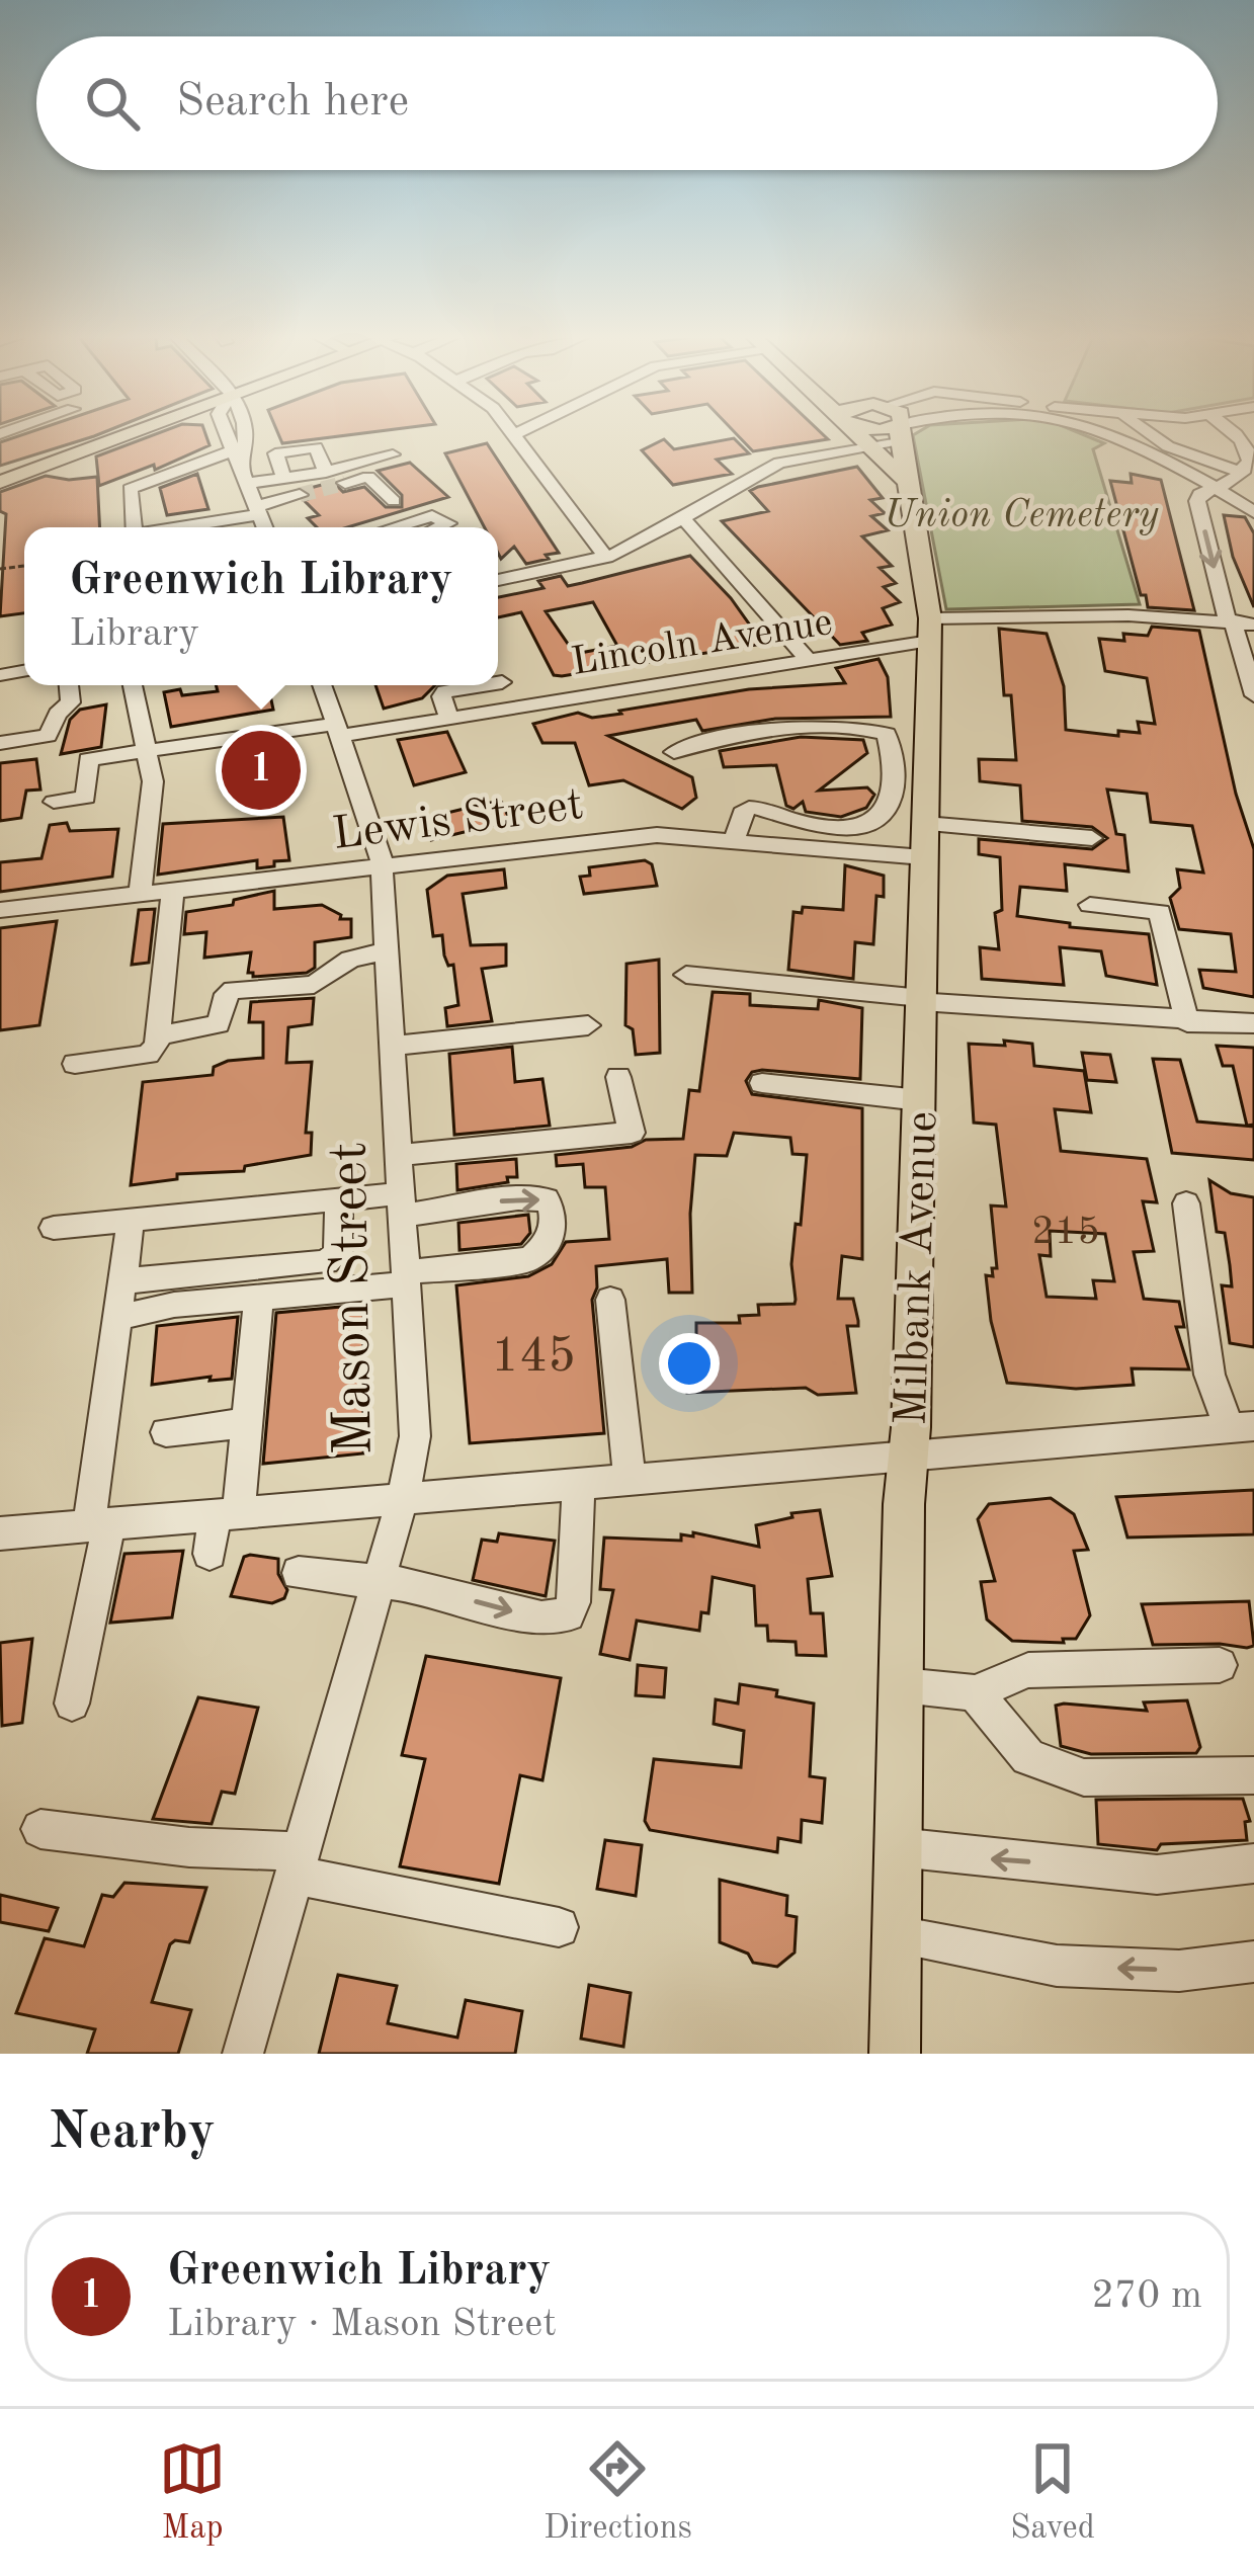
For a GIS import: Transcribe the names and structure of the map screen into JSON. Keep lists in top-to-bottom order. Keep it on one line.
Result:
{"streets":{"main road":["Milbank Avenue"],"street":["Lincoln Avenue","Lewis Street","Mason Street"]},"crossings":[["Lincoln Avenue","Milbank Avenue"],["Lincoln Avenue","Mason Street"],["Lewis Street","Milbank Avenue"],["Lewis Street","Mason Street"]],"parks":["Union Cemetery"],"house_numbers":["215","145"],"page":{"search":"Search here","popup":["Greenwich Library","Library"],"pins":"1","heading":"Nearby","list":[{"mark":"1","name":"Greenwich Library","note":"Library · Mason Street","value":"270 m"}],"nav":["Map","Directions","Saved"]}}
